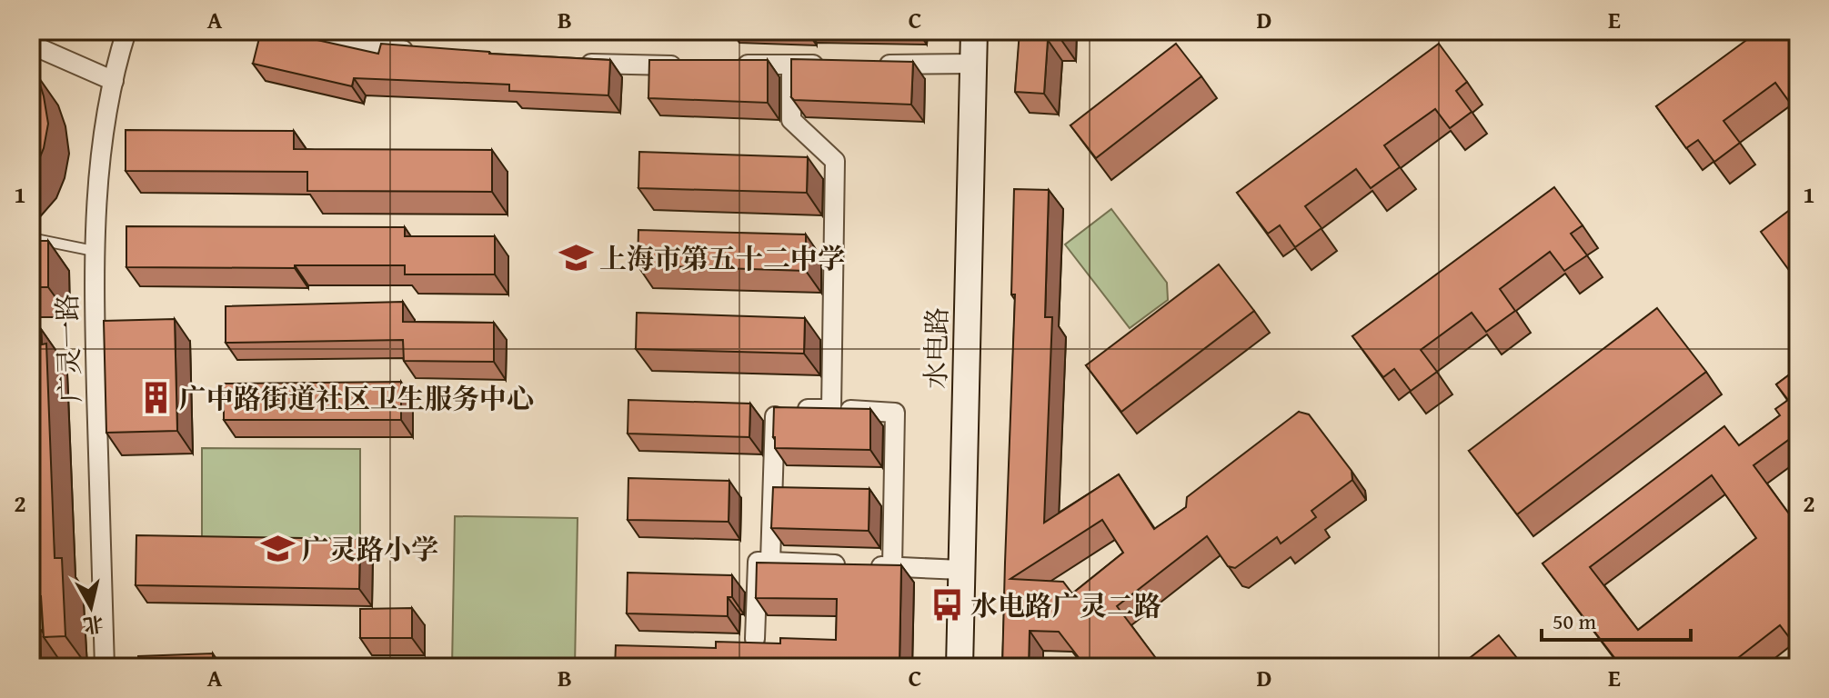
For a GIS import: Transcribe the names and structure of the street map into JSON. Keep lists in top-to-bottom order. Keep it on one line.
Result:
{"streets":{"main road":["水电路"],"street":["广灵一路"]},"places":{"school or university":["上海市第五十二中学","广灵路小学"],"building":["广中路街道社区卫生服务中心"],"bus stop":["水电路广灵二路"]},"scale_bar":"50 m","north":"bottom","grid":{"columns":["A","B","C","D","E"],"rows":["1","2"]}}
